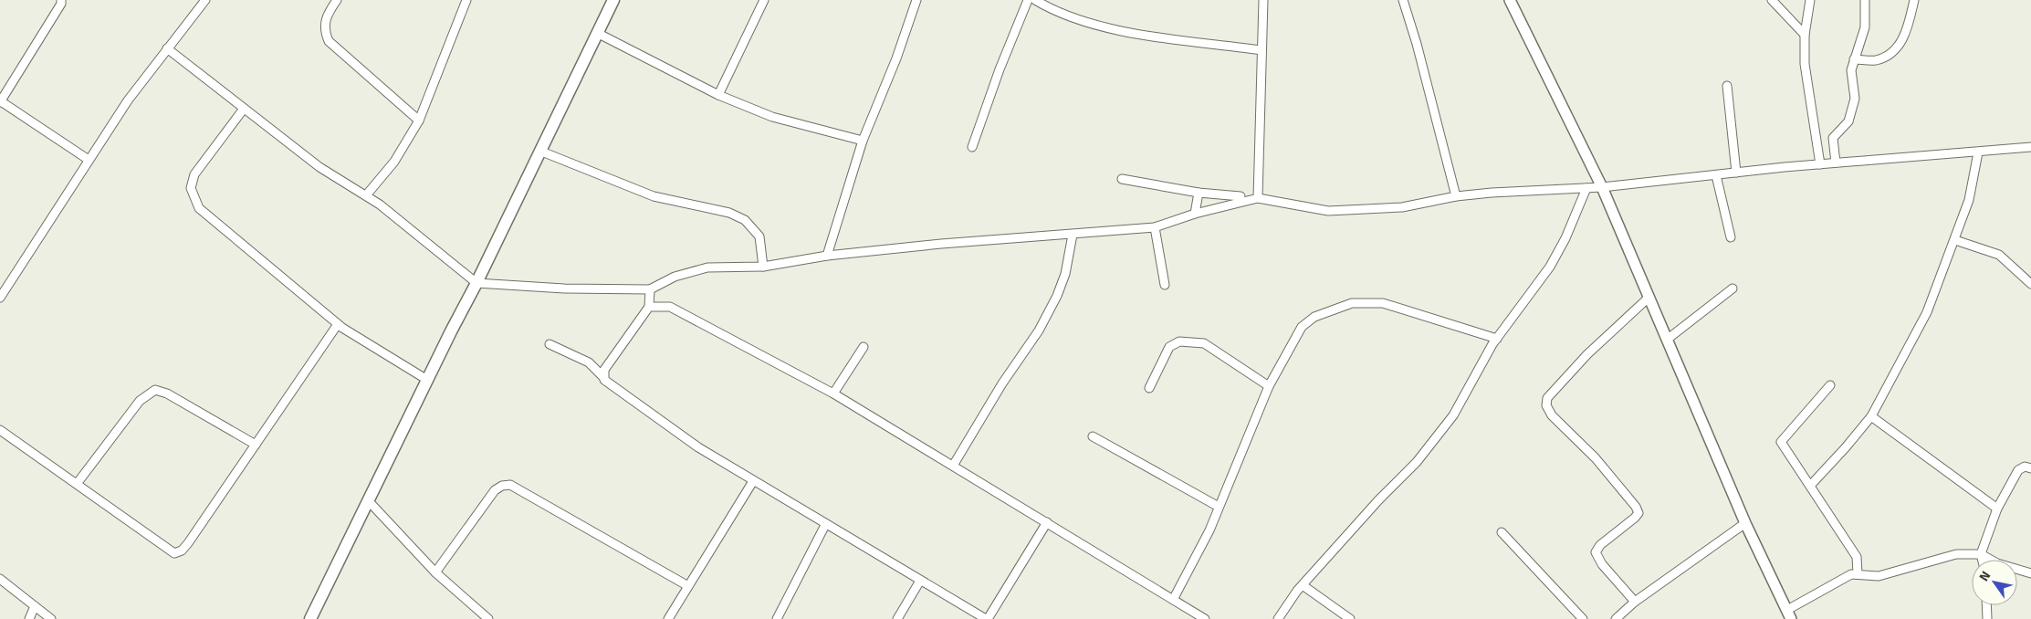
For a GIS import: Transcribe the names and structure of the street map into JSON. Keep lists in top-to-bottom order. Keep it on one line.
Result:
{"north":"top left"}
